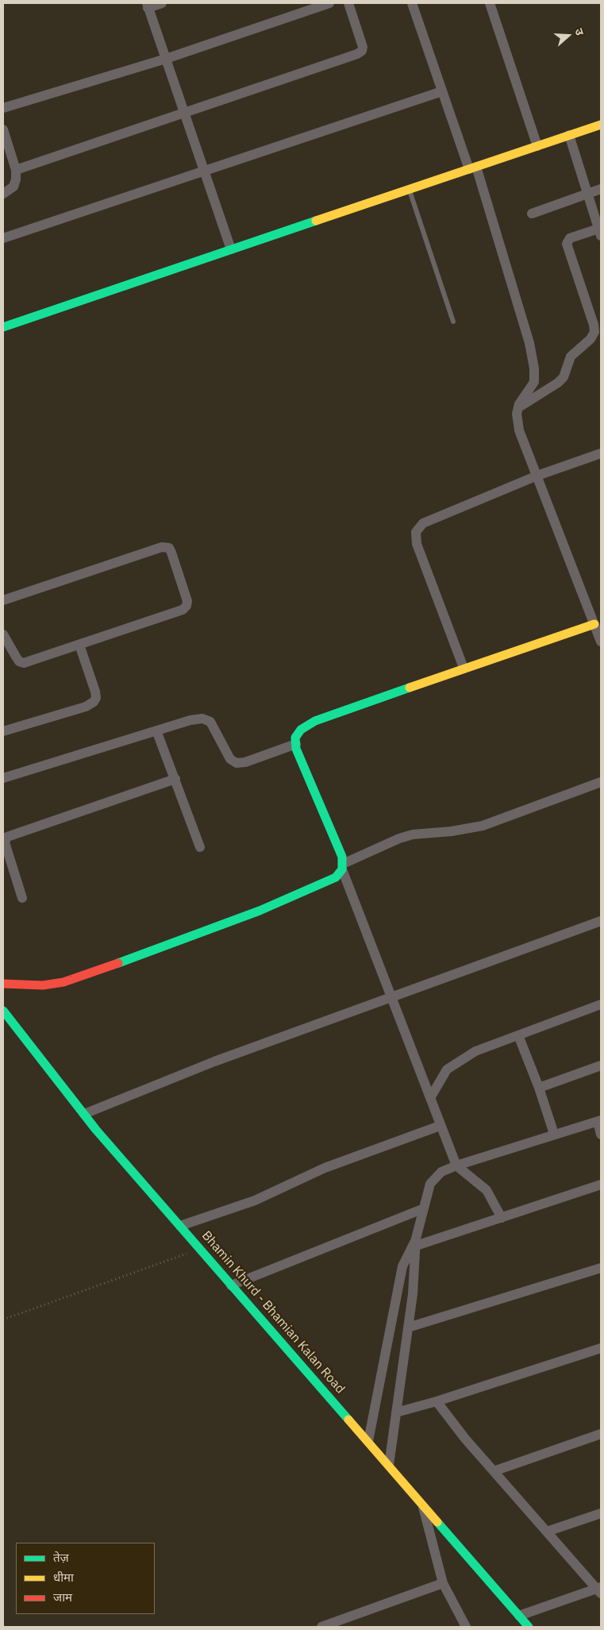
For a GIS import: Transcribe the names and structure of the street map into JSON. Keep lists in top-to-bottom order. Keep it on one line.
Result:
{"streets":{"street":["Bhamin Khurd - Bhamian Kalan Road"]},"legend":["तेज़","धीमा","जाम"],"north":"right"}
